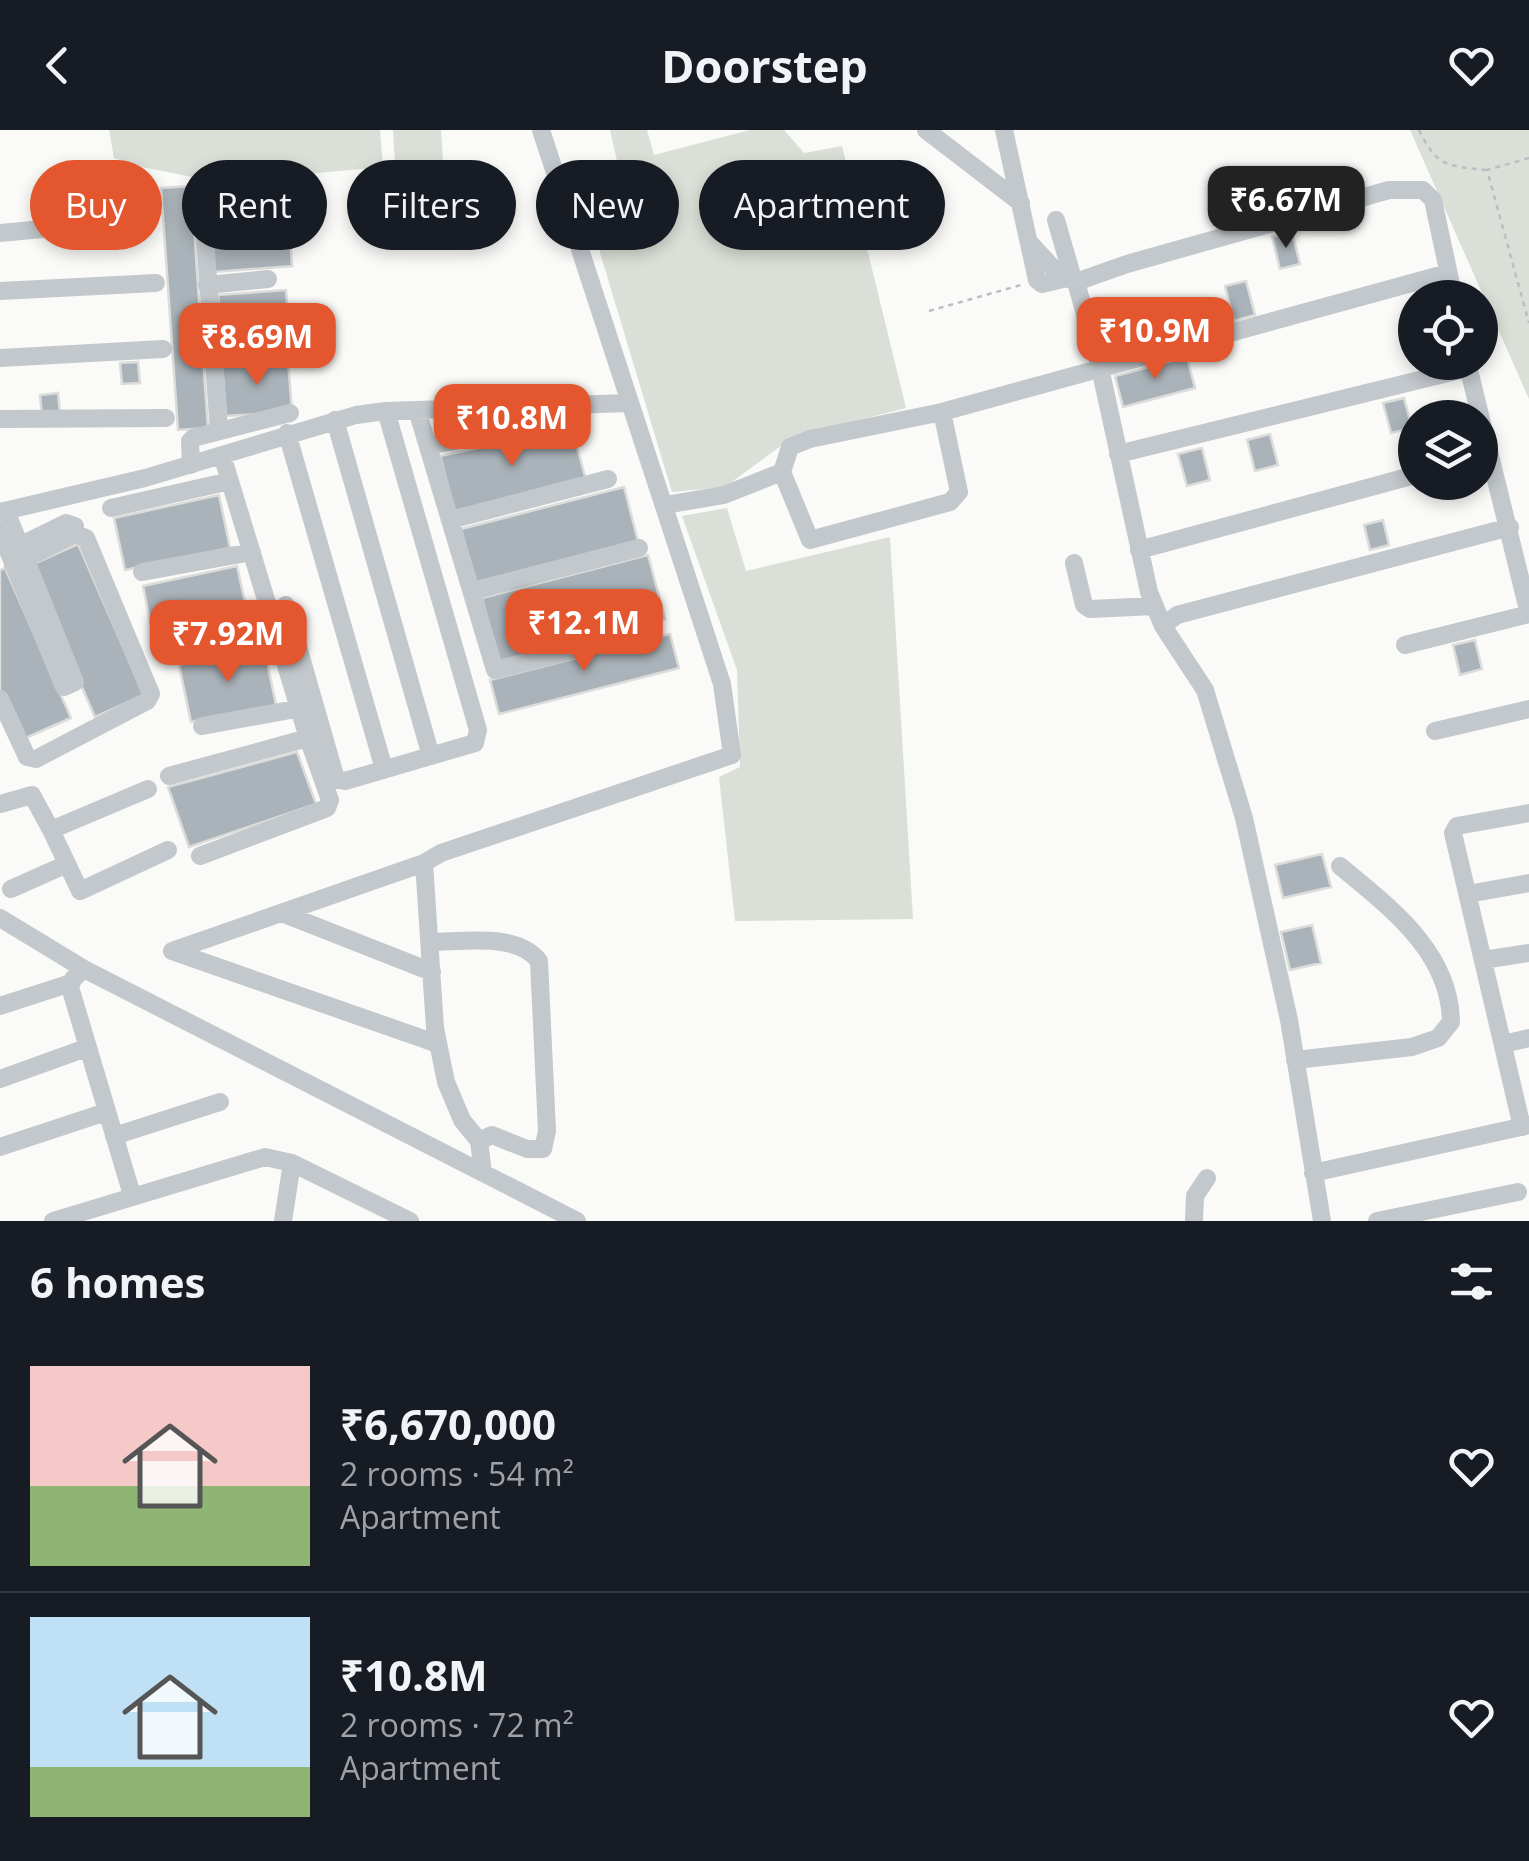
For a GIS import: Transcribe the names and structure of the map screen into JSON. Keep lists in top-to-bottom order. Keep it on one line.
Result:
{"page":{"header":"Doorstep","chip":["Buy","Rent","Filters","New","Apartment"],"price":["₹6.67M","₹10.9M","₹8.69M","₹10.8M","₹12.1M","₹7.92M"],"heading":"6 homes","list":[{"name":"₹6,670,000","note":"2 rooms · 54 m² · Apartment"},{"name":"₹10.8M","note":"2 rooms · 72 m² · Apartment"}]}}
